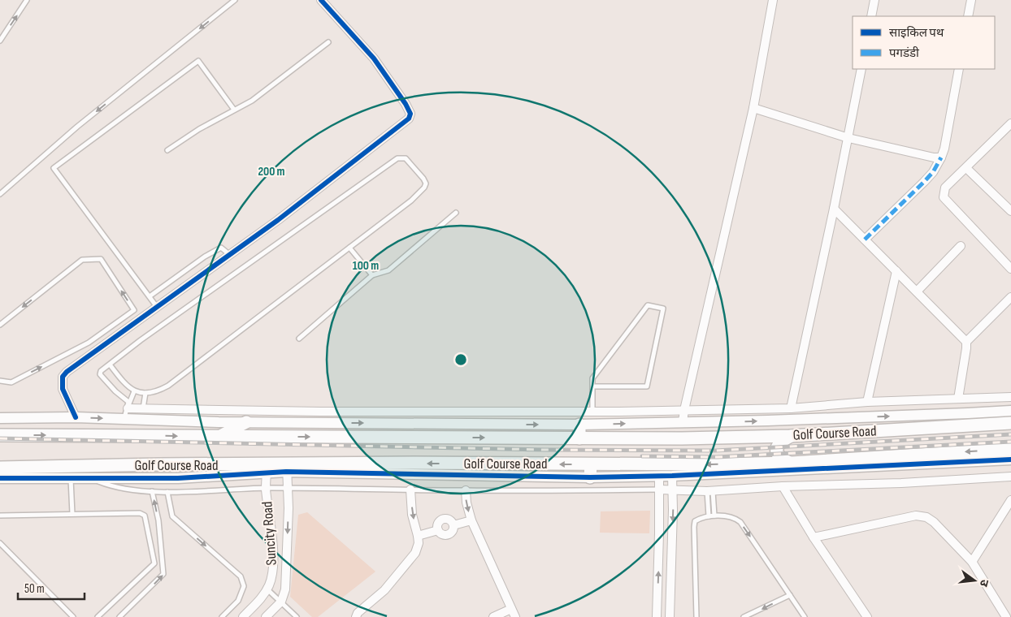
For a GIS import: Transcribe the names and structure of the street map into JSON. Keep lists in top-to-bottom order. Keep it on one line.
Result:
{"streets":{"main road":["Golf Course Road"],"street":["Suncity Road"]},"crossings":[["Golf Course Road","Suncity Road"]],"legend":["साइकिल पथ","पगडंडी"],"scale_bar":"50 m","north":"right","rings":["200 m","100 m"]}
